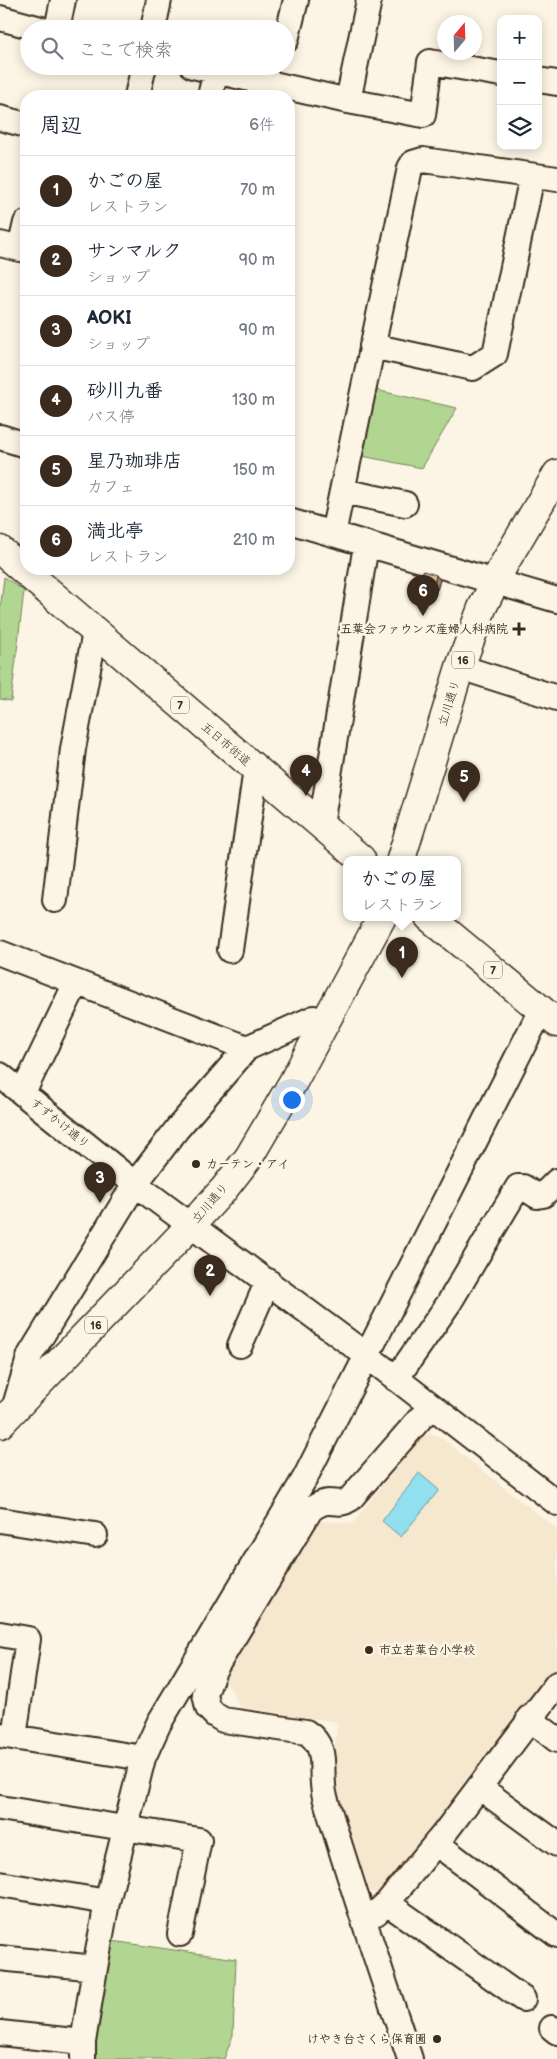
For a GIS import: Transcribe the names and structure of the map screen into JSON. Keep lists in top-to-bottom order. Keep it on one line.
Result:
{"streets":{"main road":["16","立川通り","7","五日市街道"],"street":["すずかけ通り"]},"crossings":[["立川通り","すずかけ通り"]],"places":{"health":["五葉会ファウンズ産婦人科病院"],"other":["カーテン・アイ","市立若葉台小学校","けやき台さくら保育園"]},"north":"top","page":{"map_buttons":["+","−"],"search":"ここで検索","heading":["周辺","6件"],"list":[{"mark":"1","name":"かごの屋","note":"レストラン","value":"70 m"},{"mark":"2","name":"サンマルク","note":"ショップ","value":"90 m"},{"mark":"3","name":"AOKI","note":"ショップ","value":"90 m"},{"mark":"4","name":"砂川九番","note":"バス停","value":"130 m"},{"mark":"5","name":"星乃珈琲店","note":"カフェ","value":"150 m"},{"mark":"6","name":"満北亭","note":"レストラン","value":"210 m"}],"pins":["6","4","5","1","3","2"],"popup":["かごの屋","レストラン"]}}
